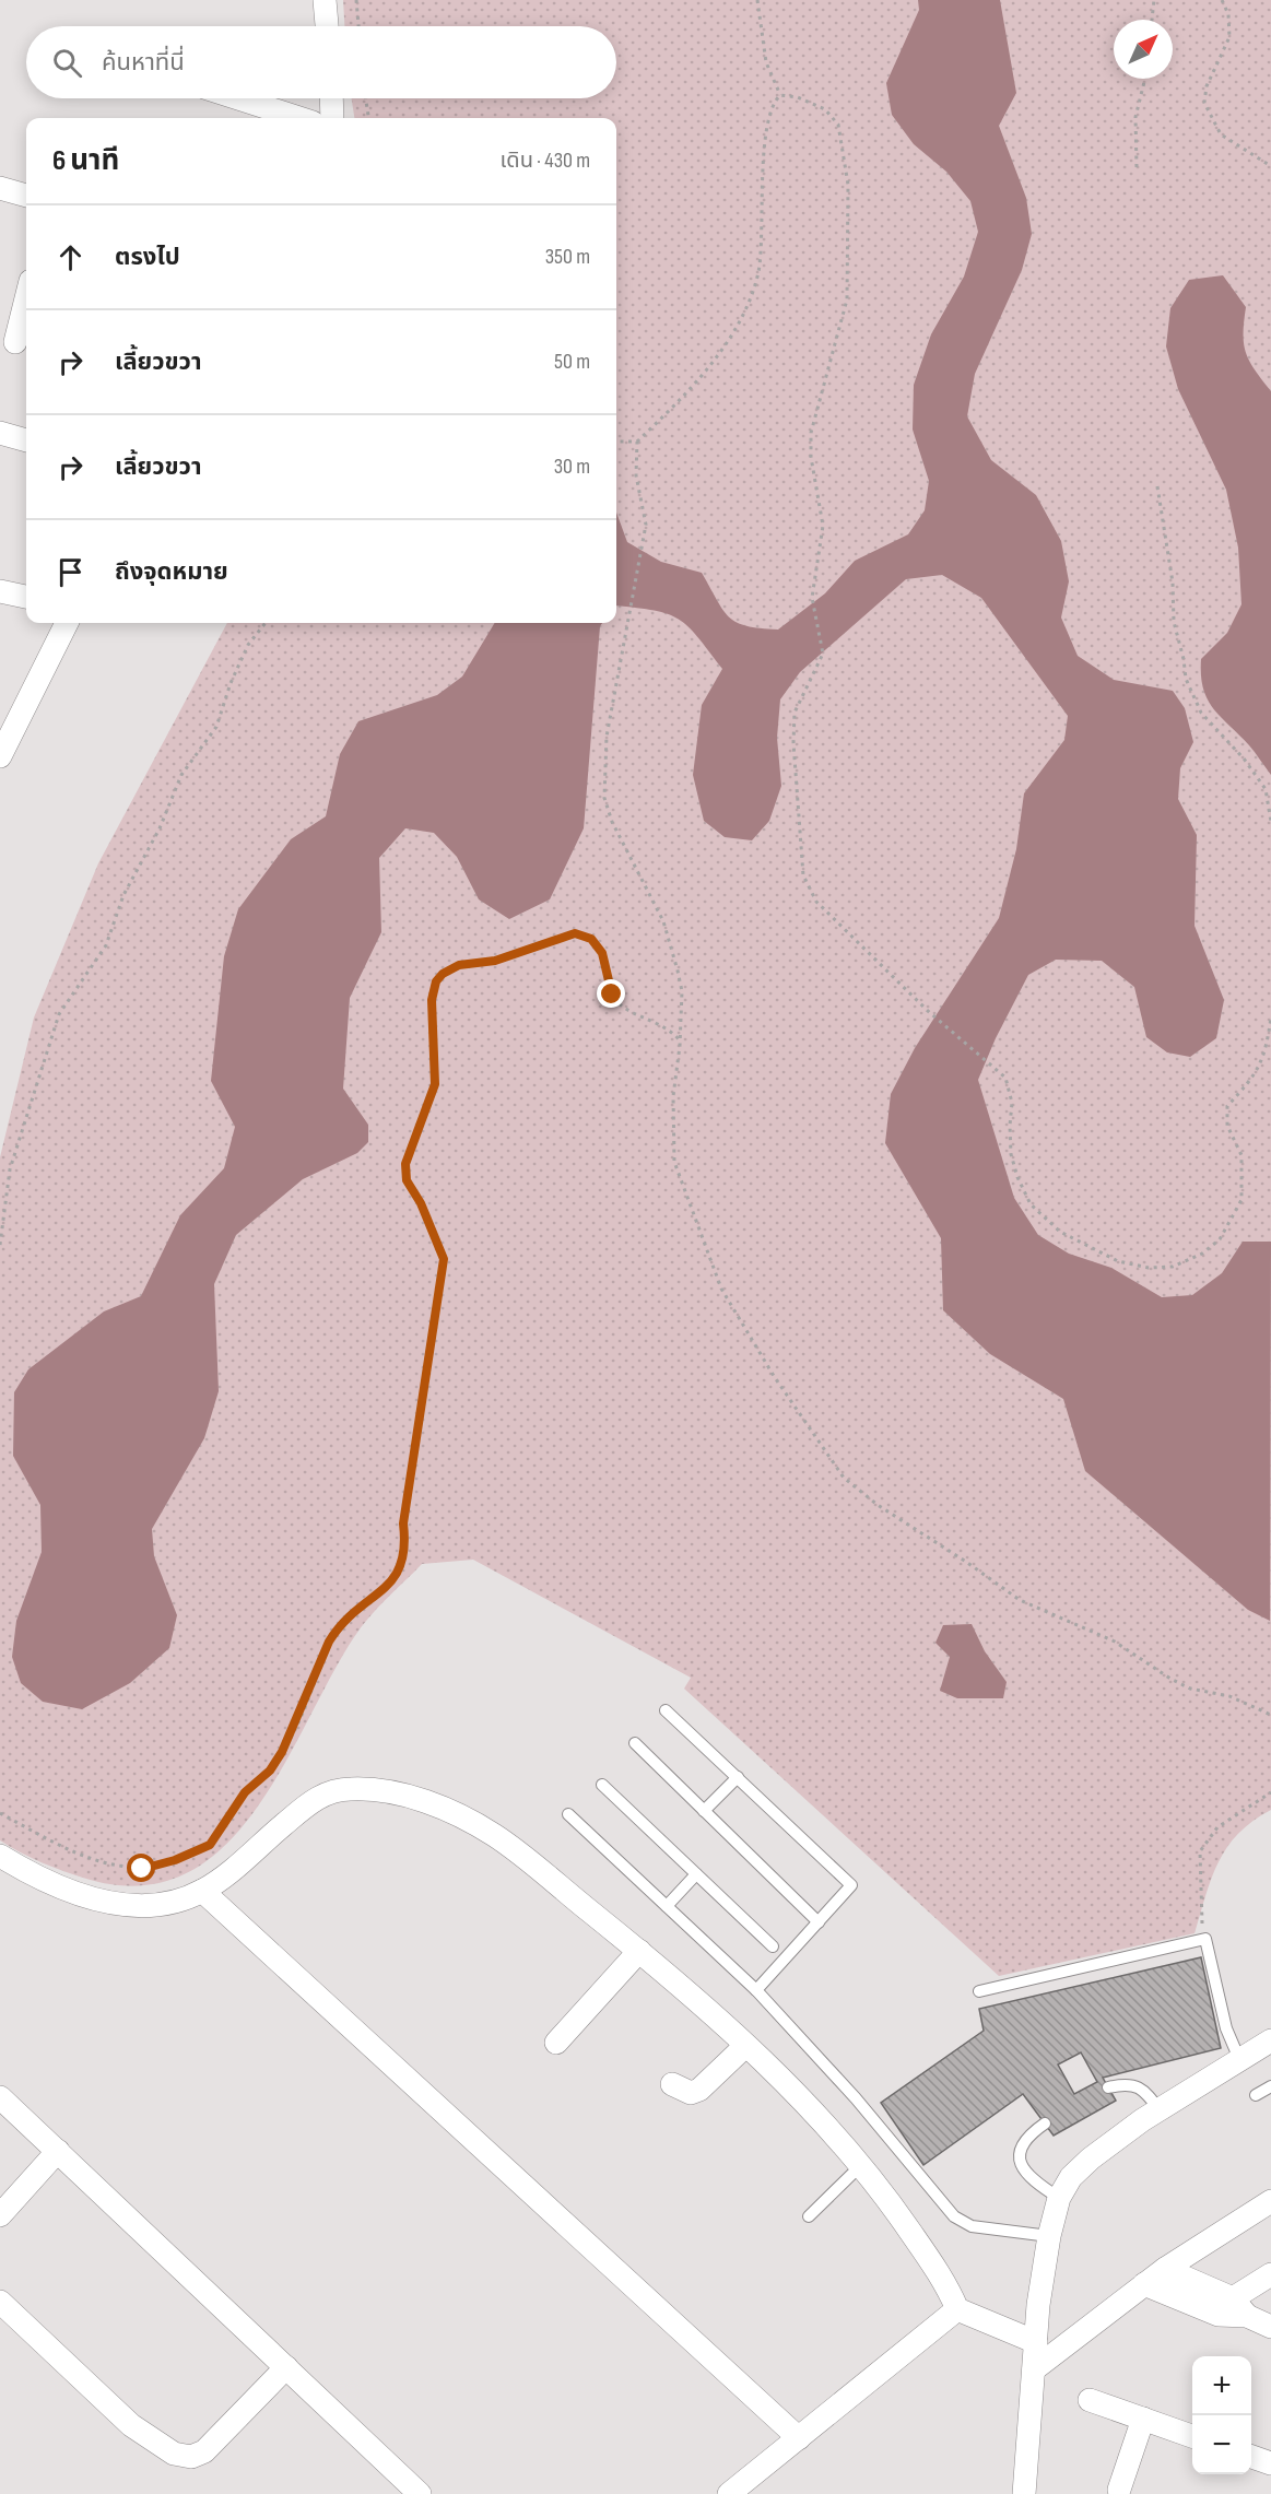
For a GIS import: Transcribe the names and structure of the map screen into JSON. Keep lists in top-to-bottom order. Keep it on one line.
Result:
{"north":"top right","page":{"search":"ค้นหาที่นี่","heading":["6 นาที","เดิน · 430 m"],"list":[["ตรงไป","350 m"],["เลี้ยวขวา","50 m"],["เลี้ยวขวา","30 m"],"ถึงจุดหมาย"],"map_buttons":["+","−"]}}
